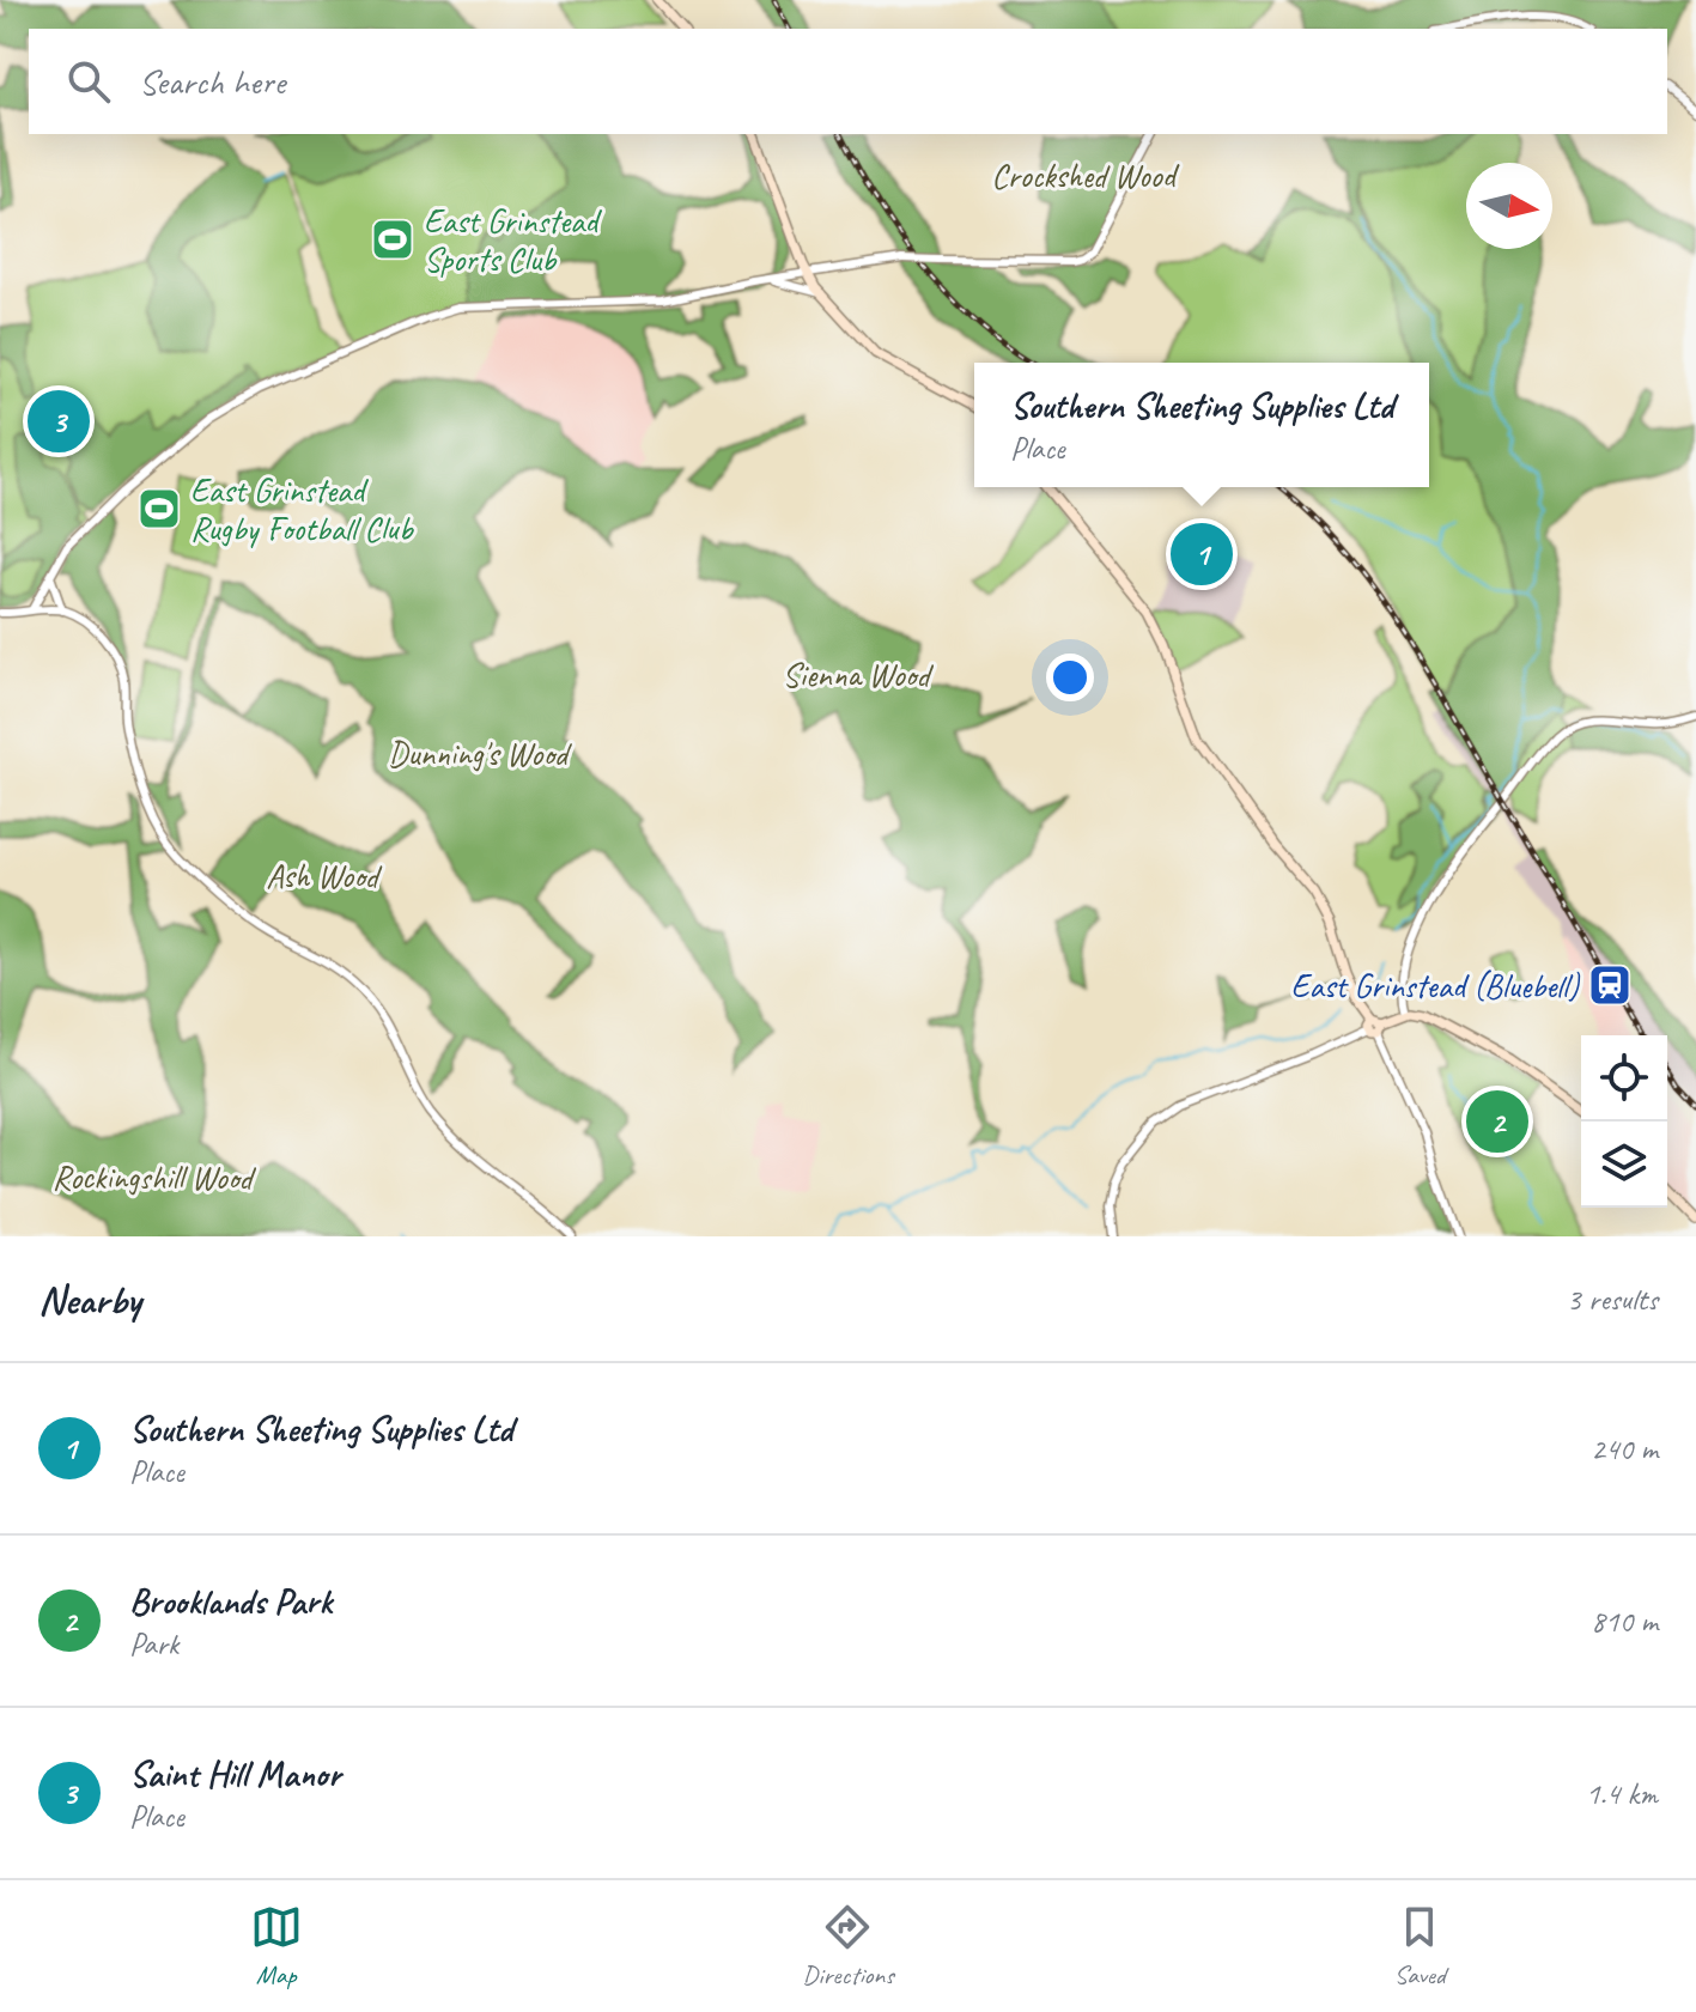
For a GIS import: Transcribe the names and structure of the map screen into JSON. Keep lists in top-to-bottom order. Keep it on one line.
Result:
{"parks":["Crockshed Wood","Sienna Wood","Dunning's Wood","Ash Wood","Rockingshill Wood"],"places":{"sports":["East Grinstead Sports Club","East Grinstead Rugby Football Club"],"station":["East Grinstead (Bluebell)"]},"north":"right","page":{"search":"Search here","popup":["Southern Sheeting Supplies Ltd","Place"],"pins":["3","1","2"],"heading":["Nearby","3 results"],"list":[{"mark":"1","name":"Southern Sheeting Supplies Ltd","note":"Place","value":"240 m"},{"mark":"2","name":"Brooklands Park","note":"Park","value":"810 m"},{"mark":"3","name":"Saint Hill Manor","note":"Place","value":"1.4 km"}],"nav":["Map","Directions","Saved"]}}
